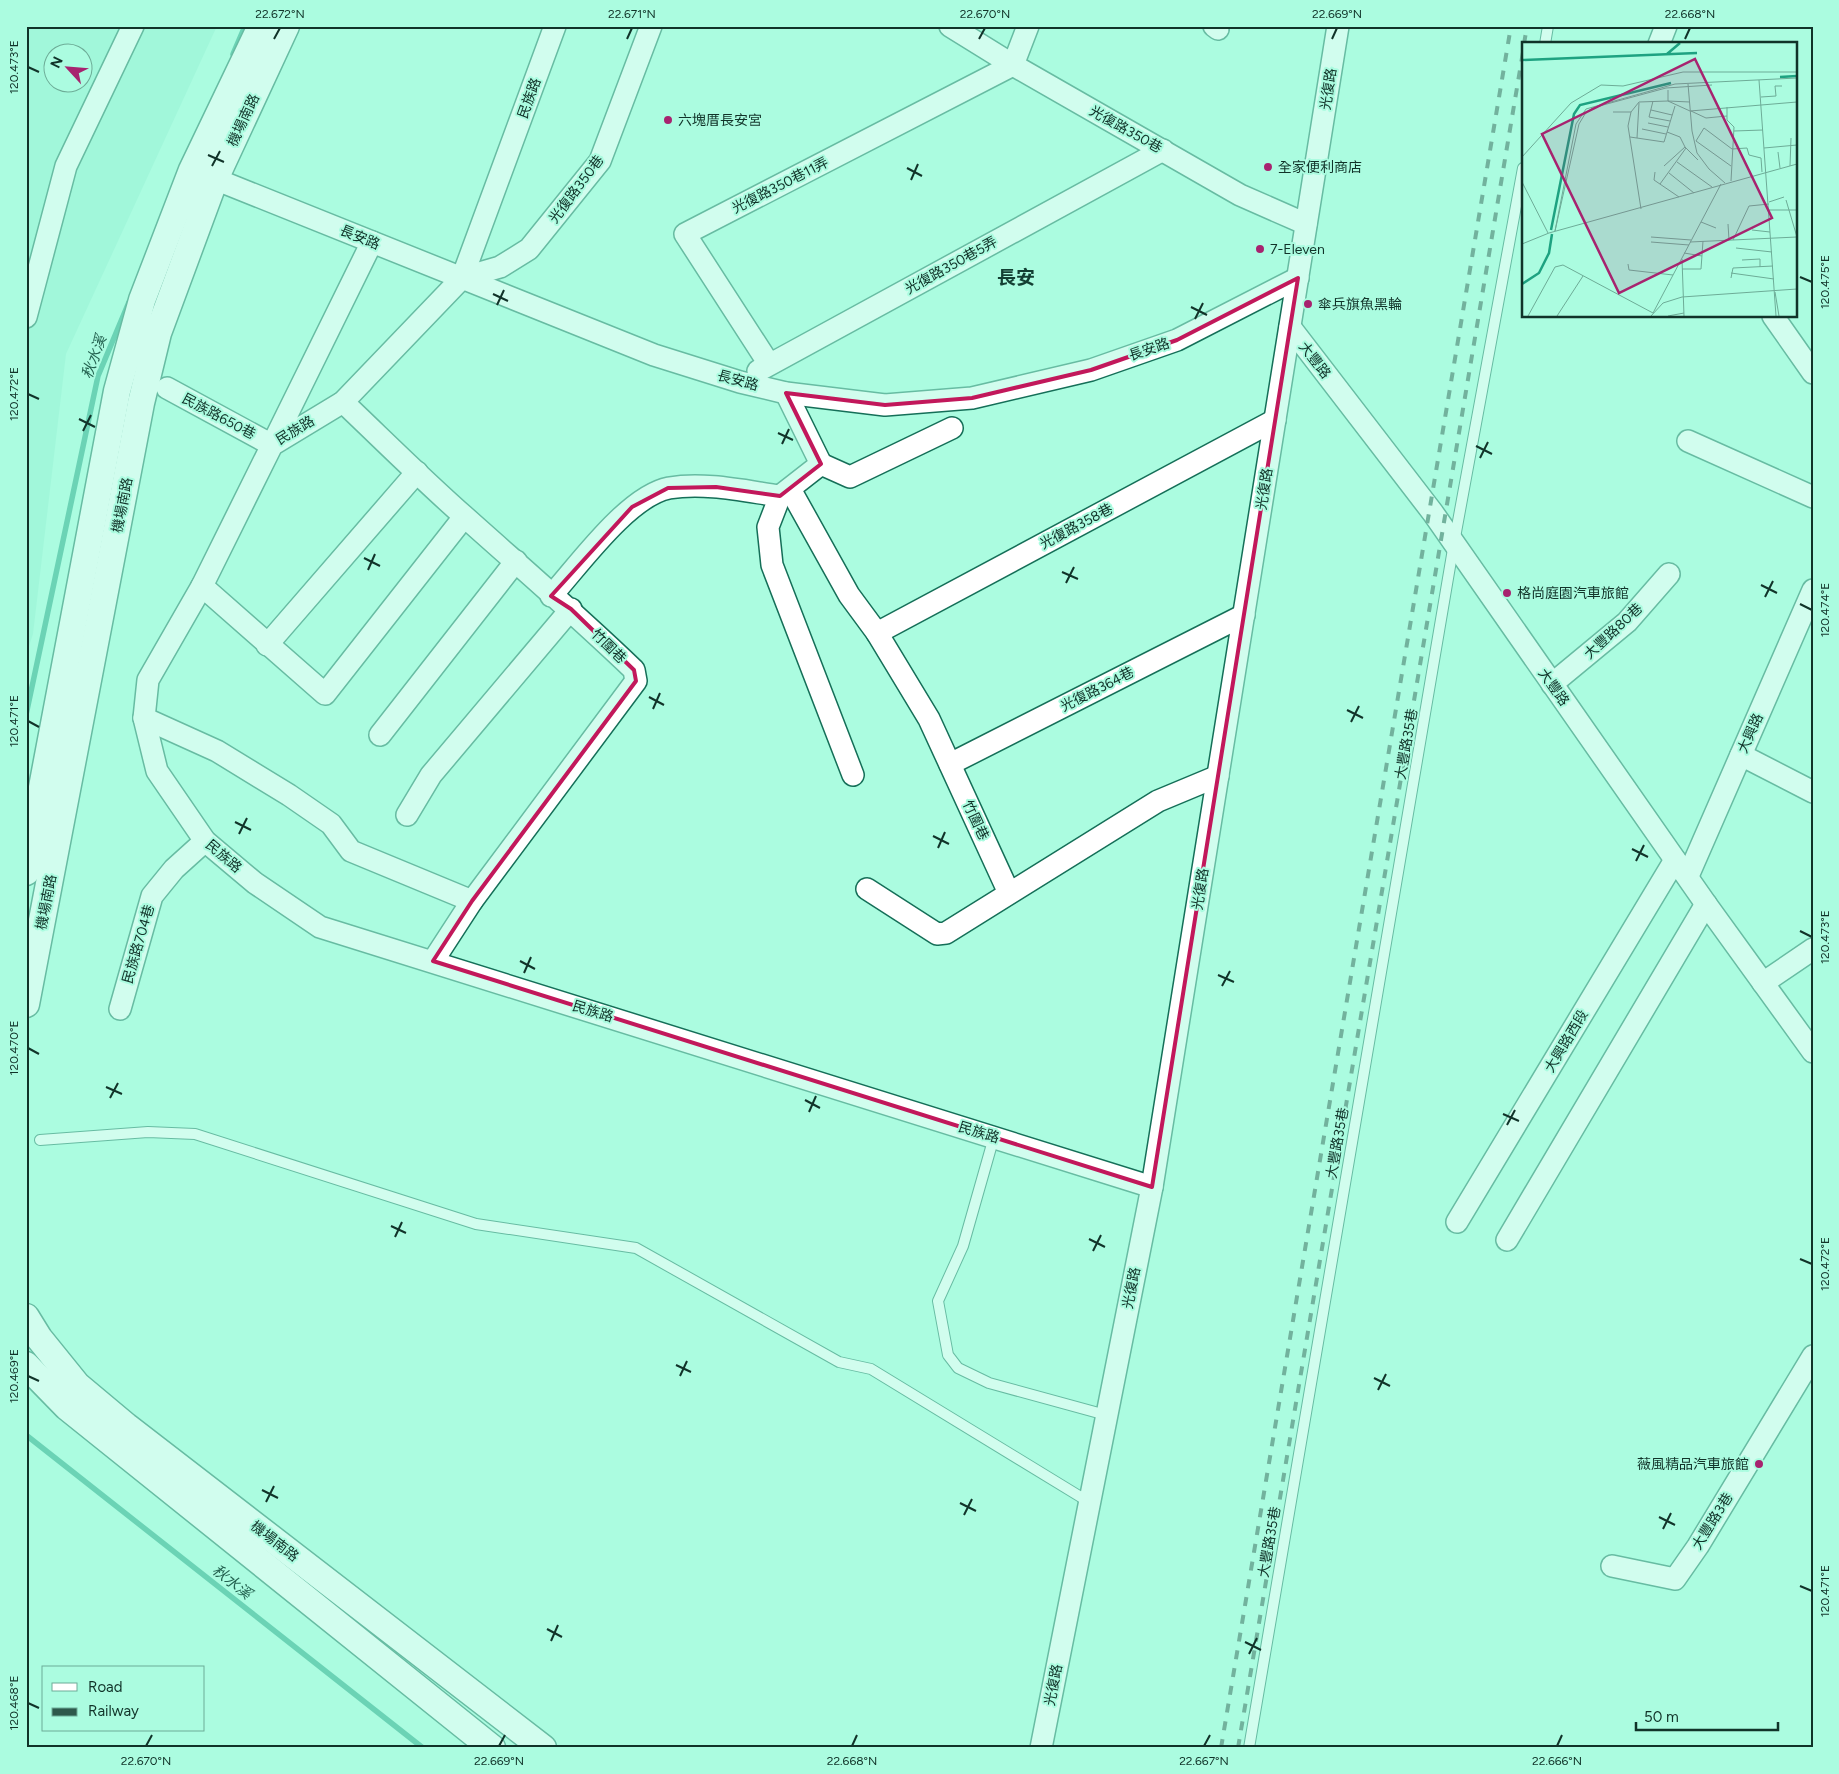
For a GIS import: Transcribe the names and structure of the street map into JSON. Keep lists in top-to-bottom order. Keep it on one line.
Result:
{"streets":{"street":["光復路","民族路","機場南路","光復路350巷","光復路350巷11弄","長安路","光復路350巷5弄","大豐路","民族路650巷","光復路358巷","大豐路80巷","竹圍巷","光復路364巷","大興路","民族路704巷","大興路西段","大豐路3巷"],"lane":["大豐路35巷"]},"crossings":[["光復路","民族路"],["光復路","光復路350巷"],["光復路","長安路"],["光復路","大豐路"],["光復路","光復路358巷"],["光復路","光復路364巷"],["民族路","光復路350巷"],["民族路","長安路"],["民族路","民族路650巷"],["民族路","竹圍巷"],["民族路","民族路704巷"],["機場南路","長安路"],["光復路350巷","光復路350巷11弄"],["光復路350巷","長安路"],["光復路350巷","光復路350巷5弄"],["光復路350巷11弄","光復路350巷5弄"],["長安路","光復路350巷5弄"],["大豐路","大豐路80巷"],["大豐路","大興路"],["大豐路","大豐路35巷"],["大豐路","大興路西段"],["光復路358巷","竹圍巷"],["竹圍巷","光復路364巷"],["大興路","大興路西段"]],"districts":["長安"],"water":["秋水溪"],"places":["六塊厝長安宮","全家便利商店","7-Eleven","傘兵旗魚黑輪","格尚庭園汽車旅館","薇風精品汽車旅館"],"legend":["Road","Railway"],"scale_bar":"50 m","north":"top left","coordinates":["22.672°N","22.671°N","22.670°N","22.669°N","22.668°N","120.473°E","120.475°E","120.472°E","120.474°E","120.471°E","120.470°E","120.469°E","120.468°E","22.667°N","22.666°N"]}
